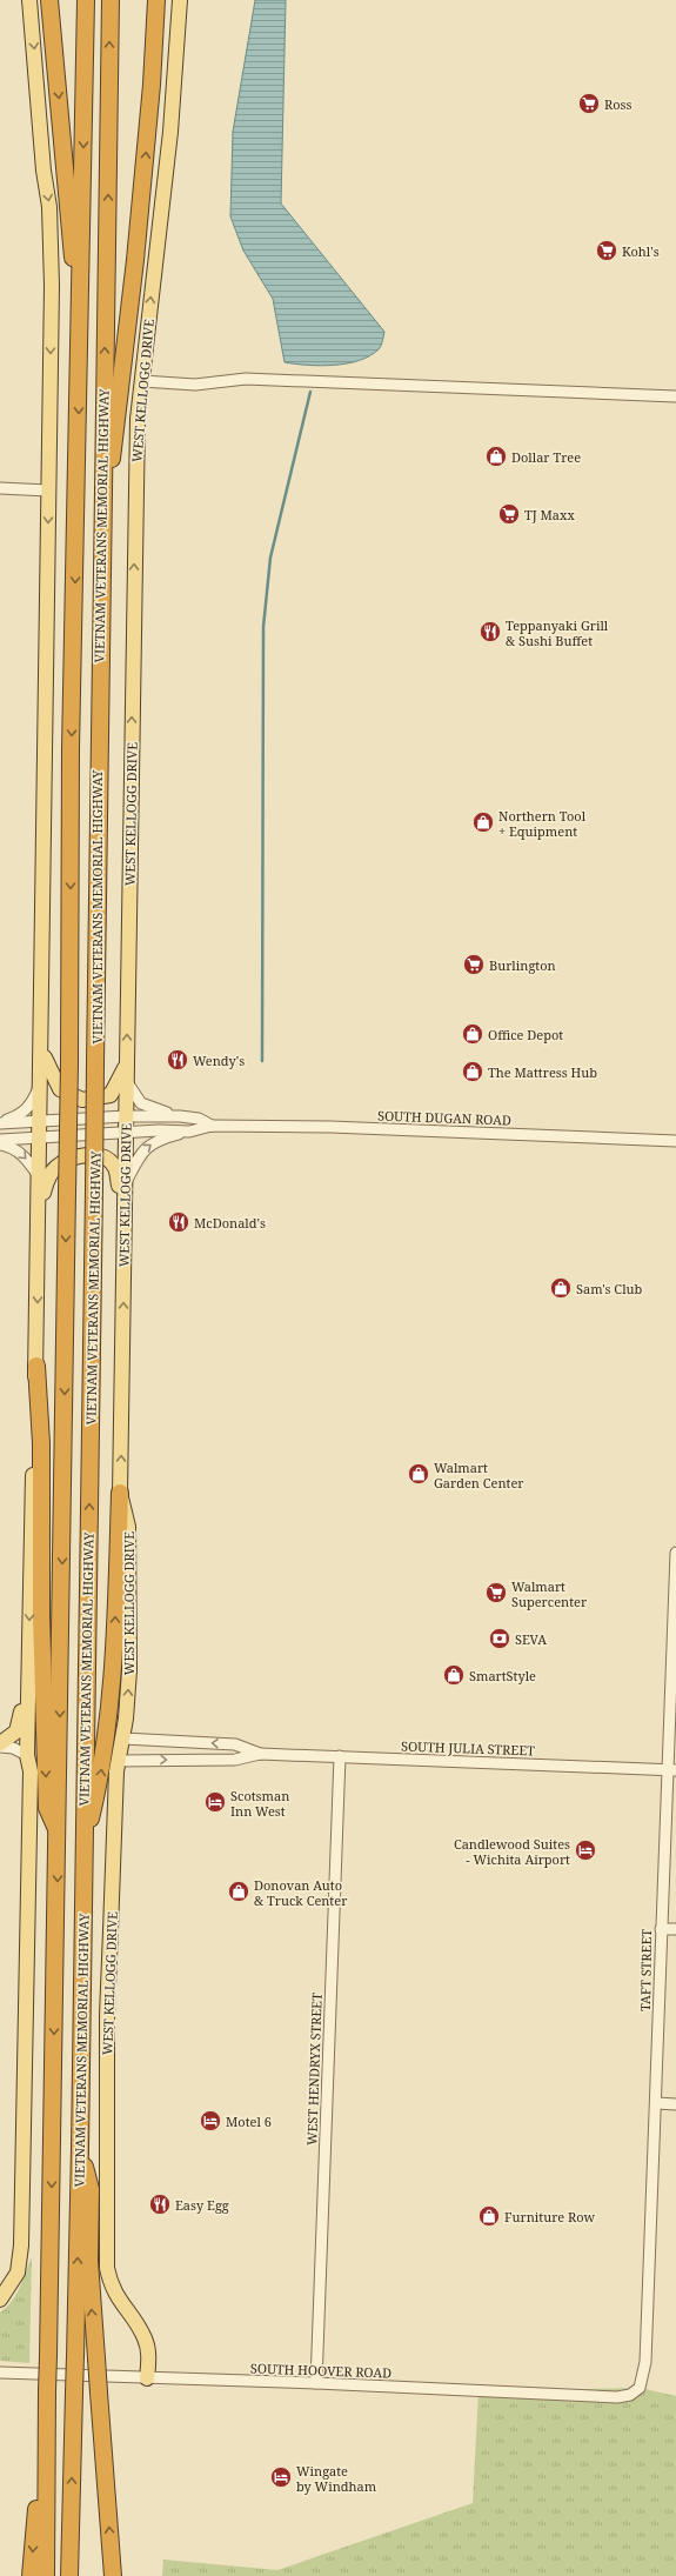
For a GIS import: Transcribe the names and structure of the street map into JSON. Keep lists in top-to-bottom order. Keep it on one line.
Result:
{"streets":{"highway":["VIETNAM VETERANS MEMORIAL HIGHWAY"],"main road":["WEST KELLOGG DRIVE"],"street":["SOUTH DUGAN ROAD","SOUTH JULIA STREET","TAFT STREET","WEST HENDRYX STREET","SOUTH HOOVER ROAD"]},"crossings":[["WEST KELLOGG DRIVE","SOUTH DUGAN ROAD"],["WEST KELLOGG DRIVE","SOUTH JULIA STREET"],["WEST KELLOGG DRIVE","SOUTH HOOVER ROAD"],["SOUTH JULIA STREET","TAFT STREET"],["SOUTH JULIA STREET","WEST HENDRYX STREET"],["TAFT STREET","SOUTH HOOVER ROAD"],["WEST HENDRYX STREET","SOUTH HOOVER ROAD"]],"places":{"supermarket":["Ross","Kohl's","TJ Maxx","Burlington","Walmart Supercenter"],"shop":["Dollar Tree","Northern Tool + Equipment","Office Depot","The Mattress Hub","Sam's Club","Walmart Garden Center","SmartStyle","Donovan Auto & Truck Center","Furniture Row"],"restaurant":["Teppanyaki Grill & Sushi Buffet","Wendy's","McDonald's","Easy Egg"],"bank":["SEVA"],"hotel":["Scotsman Inn West","Candlewood Suites - Wichita Airport","Motel 6","Wingate by Windham"]}}
